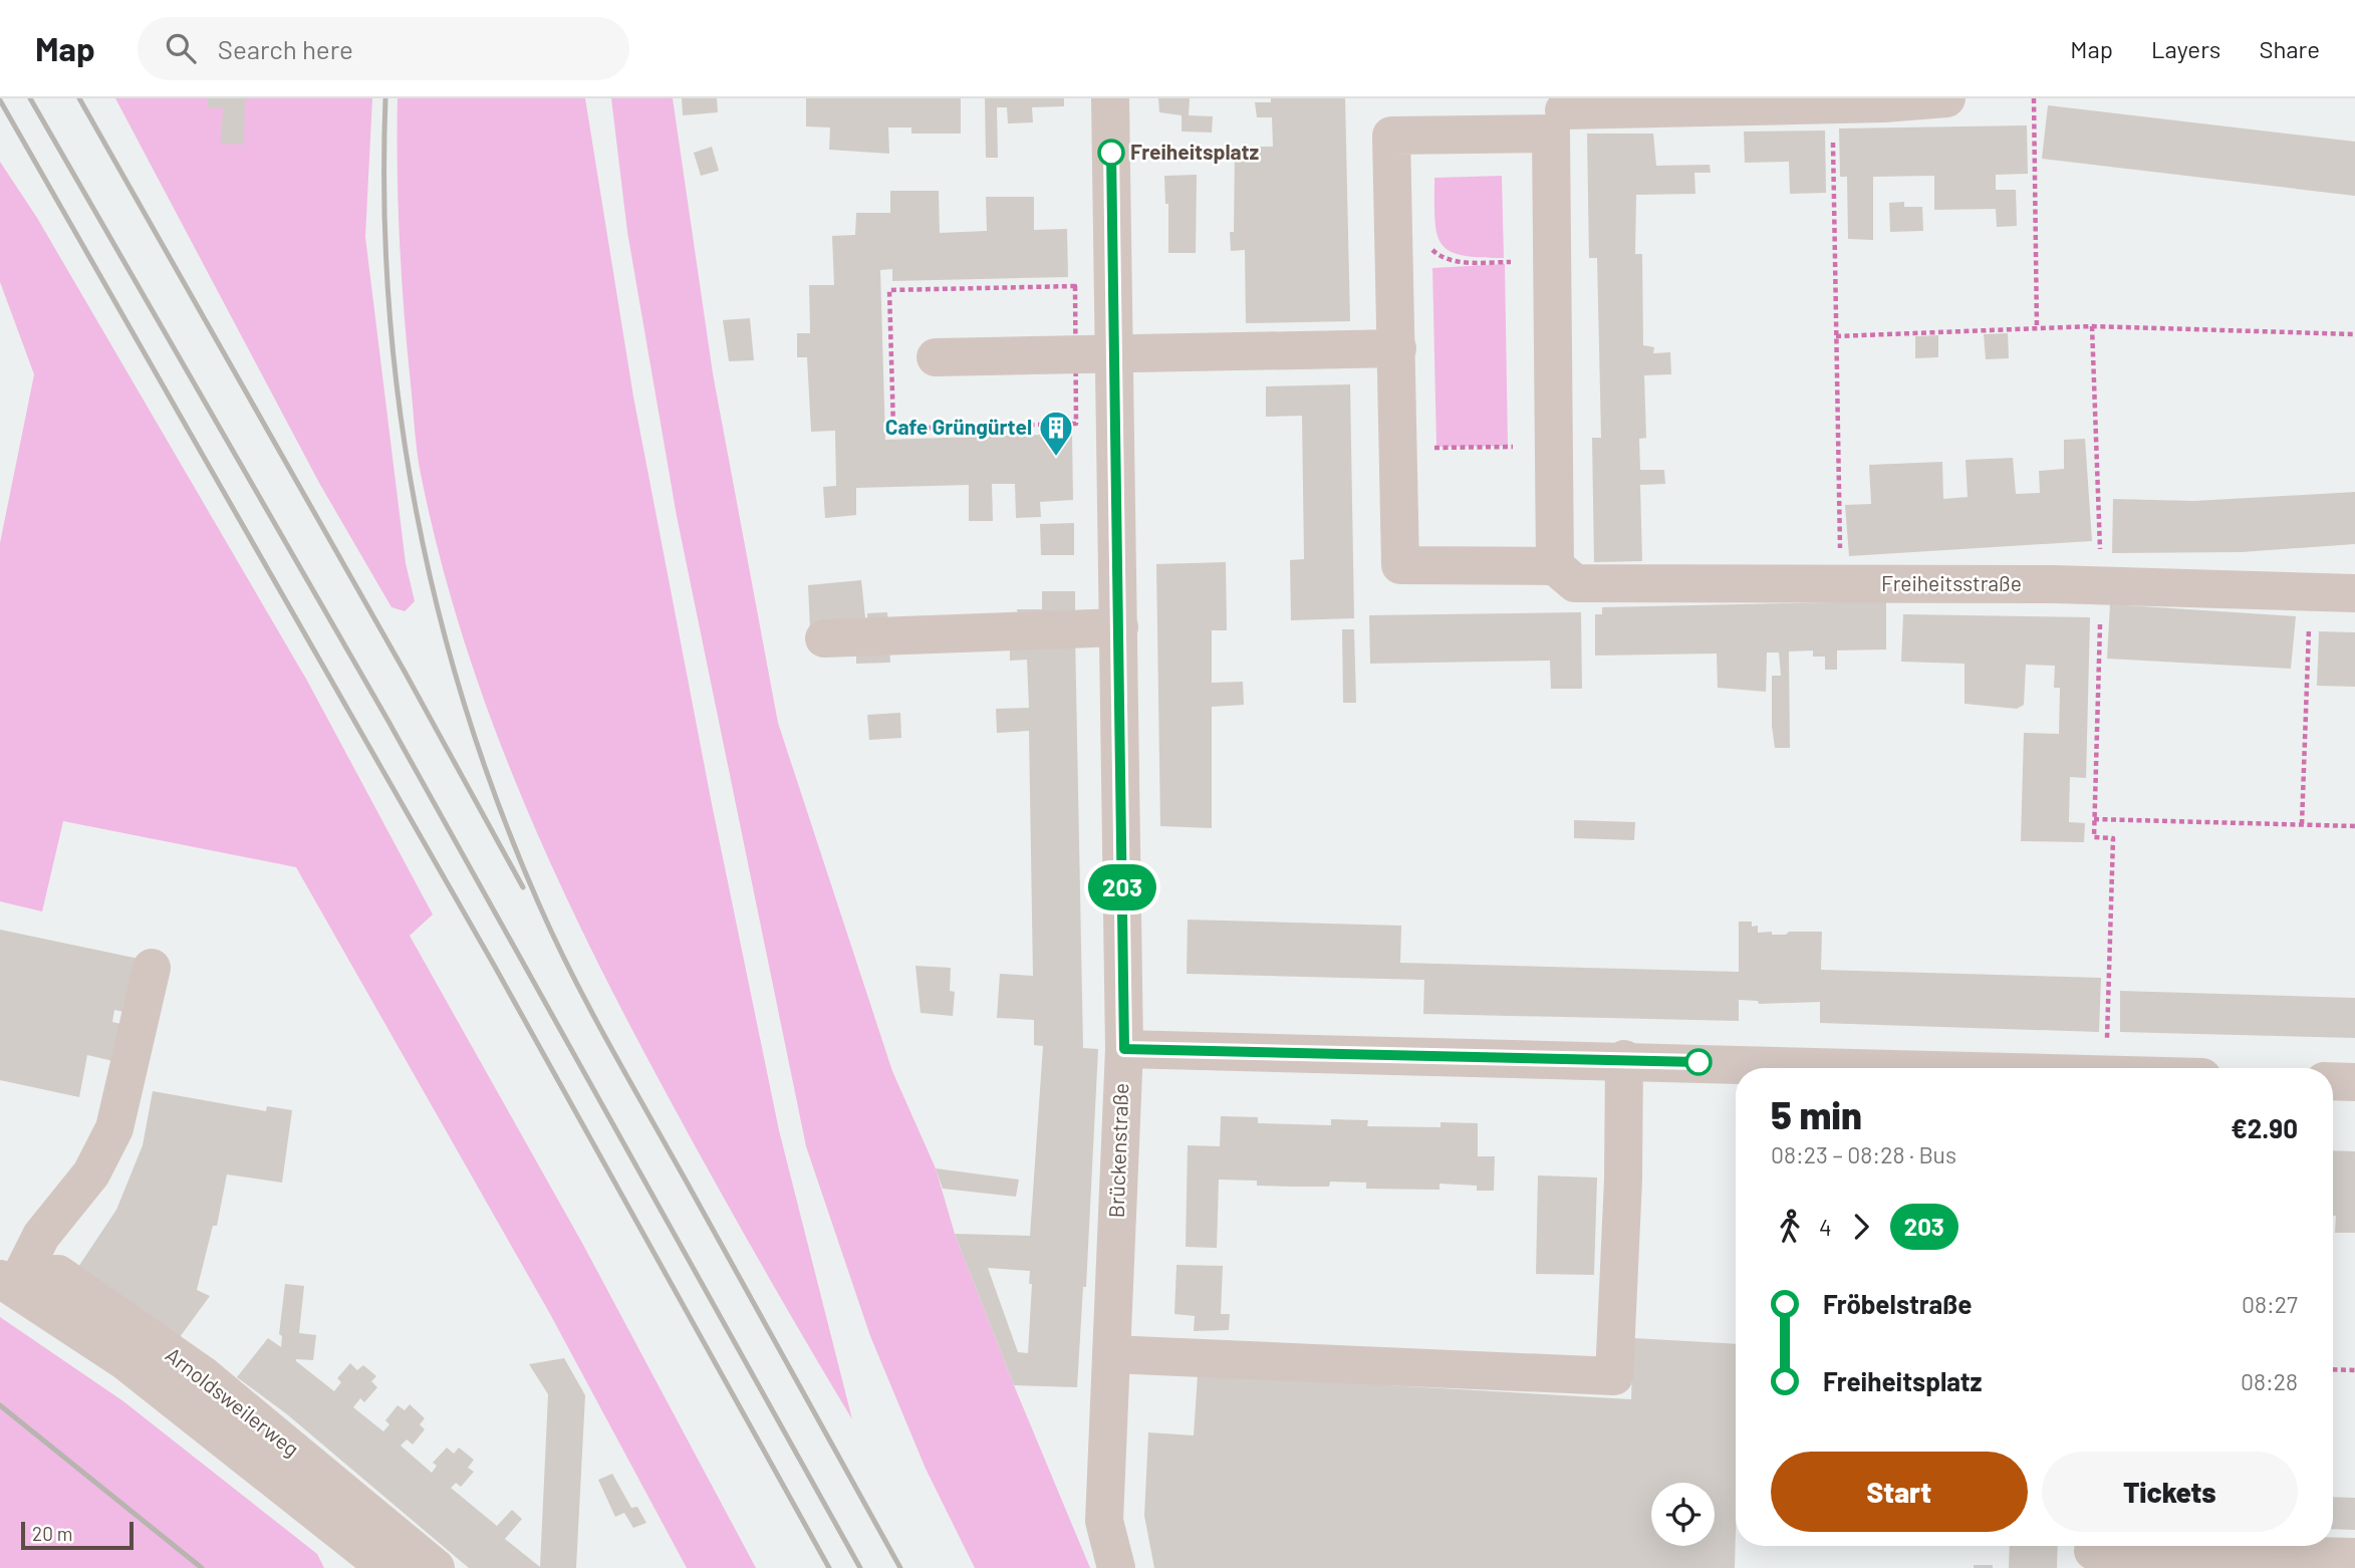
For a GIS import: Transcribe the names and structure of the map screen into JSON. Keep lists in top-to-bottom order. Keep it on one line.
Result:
{"streets":{"street":["Freiheitsstraße","Brückenstraße","Arnoldsweilerweg"]},"places":{"other":["Freiheitsplatz"],"building":["Cafe Grüngürtel"]},"lines":["bus line 203"],"scale_bar":"20 m","page":{"header":"Map","search":"Search here","nav":["Map","Layers","Share"],"on_map":"203","heading":["5 min","08:23 – 08:28 · Bus","€2.90"],"legs":["4","203"],"list":[{"name":"Fröbelstraße","value":"08:27"},{"name":"Freiheitsplatz","value":"08:28"}],"buttons":["Start","Tickets"],"scale":"20 m"}}
